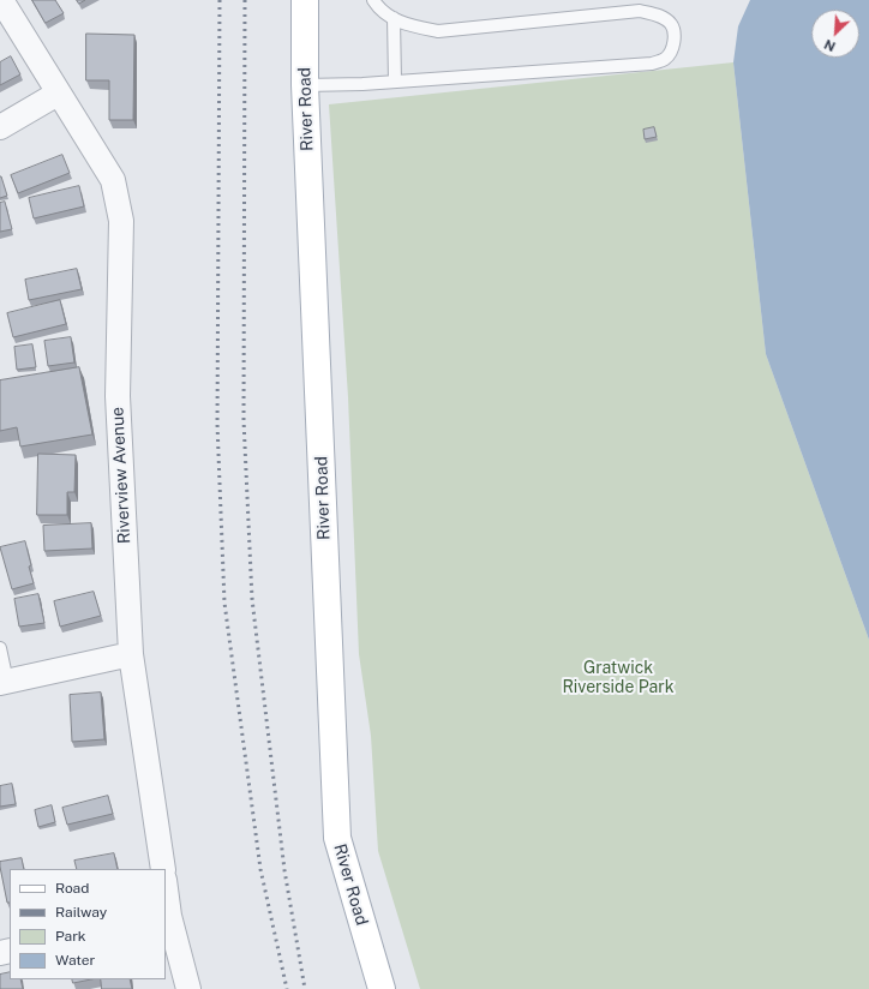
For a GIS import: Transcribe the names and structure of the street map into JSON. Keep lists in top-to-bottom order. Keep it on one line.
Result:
{"streets":{"main road":["River Road"],"street":["Riverview Avenue"]},"parks":["Gratwick Riverside Park"],"legend":["Road","Railway","Park","Water"],"north":"bottom left"}
